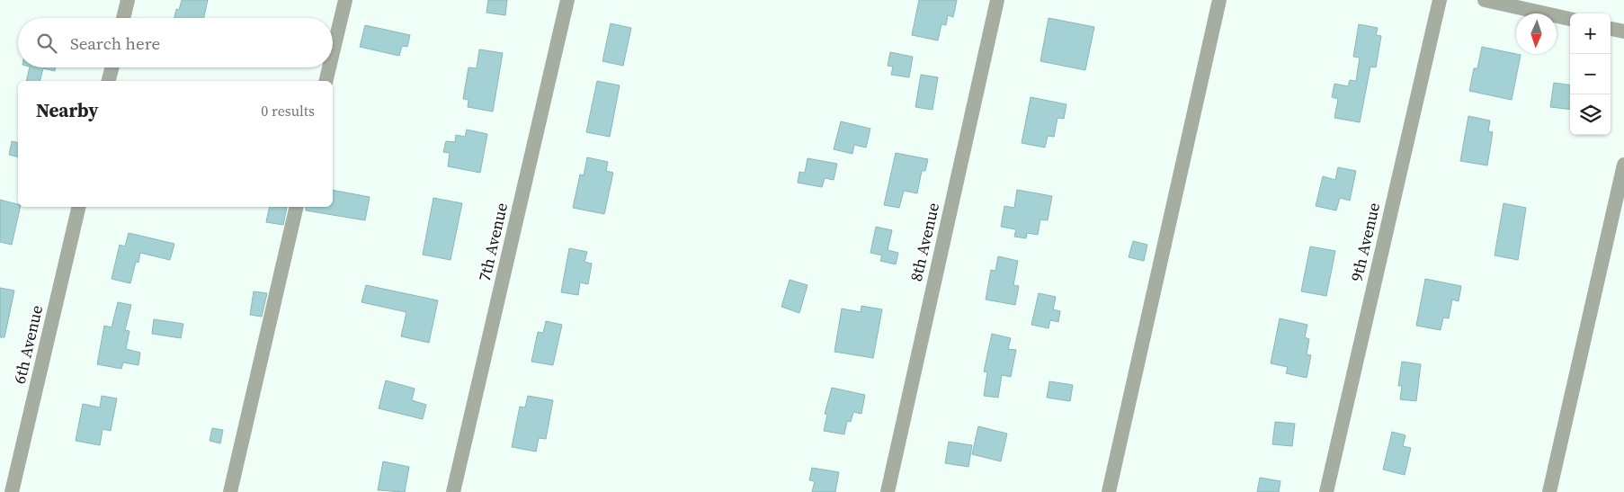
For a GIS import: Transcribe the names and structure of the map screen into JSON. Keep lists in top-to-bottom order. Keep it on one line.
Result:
{"streets":{"street":["7th Avenue","8th Avenue","9th Avenue","6th Avenue"]},"north":"bottom","page":{"map_buttons":["+","−"],"search":"Search here","heading":["Nearby","0 results"]}}
